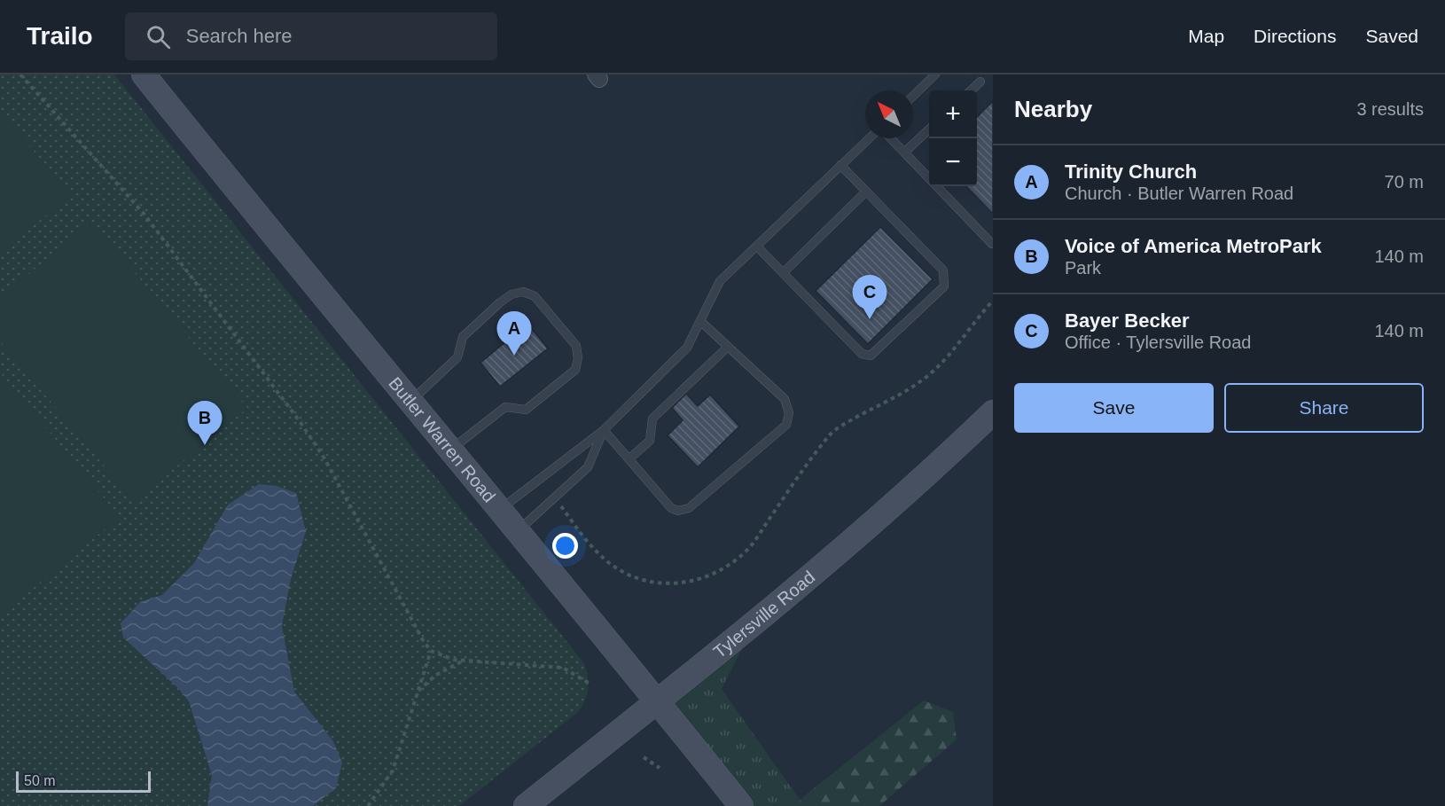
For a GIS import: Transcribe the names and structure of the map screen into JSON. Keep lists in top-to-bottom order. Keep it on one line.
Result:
{"streets":{"main road":["Butler Warren Road","Tylersville Road"]},"crossings":[["Butler Warren Road","Tylersville Road"]],"scale_bar":"50 m","north":"top left","page":{"header":"Trailo","search":"Search here","nav":["Map","Directions","Saved"],"heading":["Nearby","3 results"],"map_buttons":["+","−"],"list":[{"mark":"A","name":"Trinity Church","note":"Church · Butler Warren Road","value":"70 m"},{"mark":"B","name":"Voice of America MetroPark","note":"Park","value":"140 m"},{"mark":"C","name":"Bayer Becker","note":"Office · Tylersville Road","value":"140 m"}],"pins":["C","A","B"],"buttons":["Save","Share"],"scale":"50 m"}}
